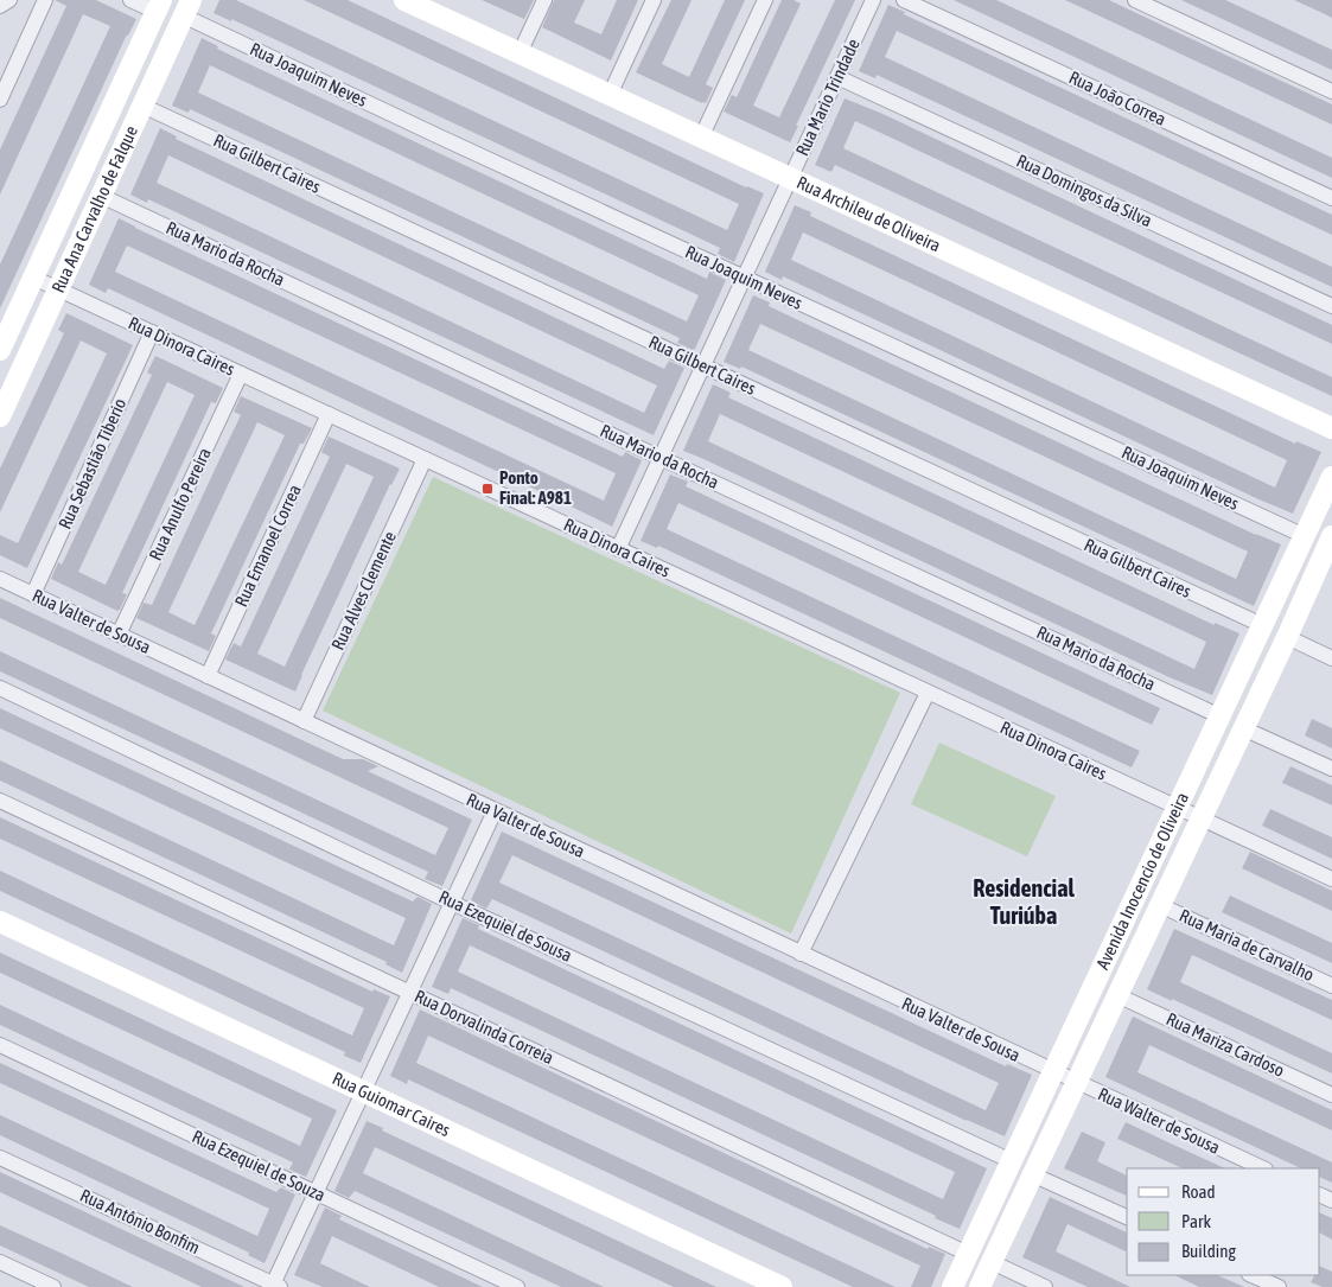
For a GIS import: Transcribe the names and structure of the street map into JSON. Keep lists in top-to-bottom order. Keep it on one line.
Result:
{"streets":{"street":["Rua Joaquim Neves","Rua Mario Trindade","Rua João Correa","Rua Gilbert Caires","Rua Domingos da Silva","Rua Ana Carvalho de Falque","Rua Archileu de Oliveira","Rua Mario da Rocha","Rua Dinora Caires","Rua Sebastião Tiberio","Rua Anulfo Pereira","Rua Emanoel Correa","Rua Alves Clemente","Rua Valter de Sousa","Avenida Inocencio de Oliveira","Rua Ezequiel de Sousa","Rua Maria de Carvalho","Rua Dorvalinda Correia","Rua Mariza Cardoso","Rua Guiomar Caires","Rua Walter de Sousa","Rua Ezequiel de Souza","Rua Antônio Bonfim"]},"crossings":[["Rua Joaquim Neves","Rua Mario Trindade"],["Rua Joaquim Neves","Rua Ana Carvalho de Falque"],["Rua Joaquim Neves","Avenida Inocencio de Oliveira"],["Rua Mario Trindade","Rua Gilbert Caires"],["Rua Mario Trindade","Rua Domingos da Silva"],["Rua Mario Trindade","Rua Archileu de Oliveira"],["Rua Mario Trindade","Rua Mario da Rocha"],["Rua Mario Trindade","Rua Dinora Caires"],["Rua Gilbert Caires","Rua Ana Carvalho de Falque"],["Rua Gilbert Caires","Avenida Inocencio de Oliveira"],["Rua Ana Carvalho de Falque","Rua Mario da Rocha"],["Rua Ana Carvalho de Falque","Rua Dinora Caires"],["Rua Mario da Rocha","Avenida Inocencio de Oliveira"],["Rua Dinora Caires","Rua Sebastião Tiberio"],["Rua Dinora Caires","Rua Anulfo Pereira"],["Rua Dinora Caires","Rua Emanoel Correa"],["Rua Dinora Caires","Rua Alves Clemente"],["Rua Dinora Caires","Avenida Inocencio de Oliveira"],["Rua Sebastião Tiberio","Rua Valter de Sousa"],["Rua Anulfo Pereira","Rua Valter de Sousa"],["Rua Emanoel Correa","Rua Valter de Sousa"],["Rua Alves Clemente","Rua Valter de Sousa"],["Rua Valter de Sousa","Avenida Inocencio de Oliveira"],["Rua Valter de Sousa","Rua Walter de Sousa"],["Avenida Inocencio de Oliveira","Rua Ezequiel de Sousa"],["Avenida Inocencio de Oliveira","Rua Maria de Carvalho"],["Avenida Inocencio de Oliveira","Rua Dorvalinda Correia"],["Avenida Inocencio de Oliveira","Rua Mariza Cardoso"],["Avenida Inocencio de Oliveira","Rua Walter de Sousa"]],"districts":["Residencial Turiúba"],"places":{"transit":["Ponto Final: A981"]},"legend":["Road","Park","Building"]}
